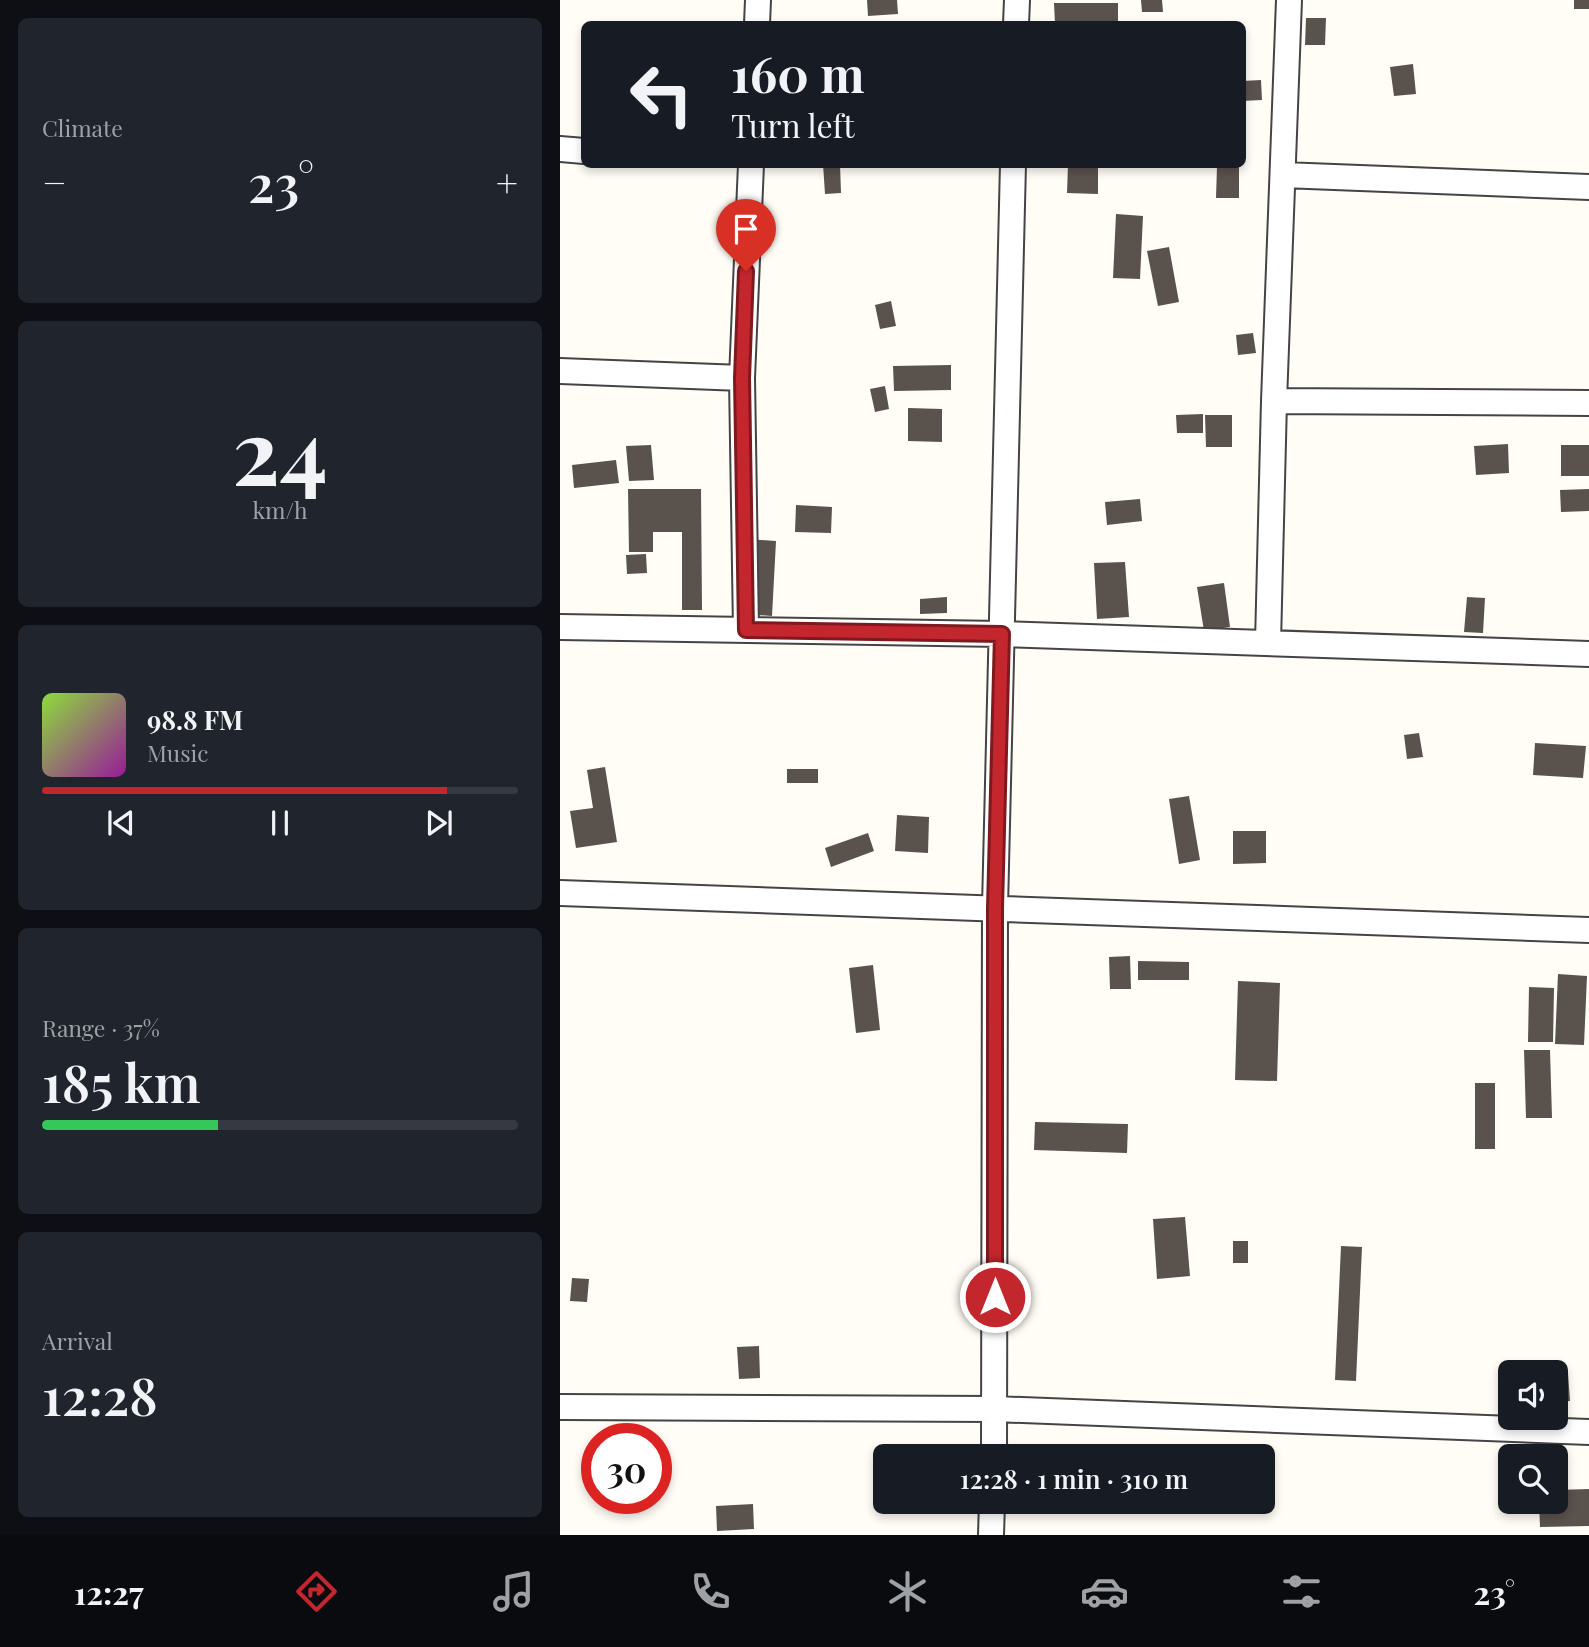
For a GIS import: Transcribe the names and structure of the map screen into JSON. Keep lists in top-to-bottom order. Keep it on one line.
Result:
{"page":{"tile":["Climate",["24","km/h"],["Range · 37%","185 km"],["Arrival","12:28"]],"turn":["160 m","Turn left"],"heat":["−","23°","+"],"song":["98.8 FM","Music"],"limit":"30","trip":"12:28 · 1 min · 310 m","tabs":["12:27","23°"]}}
